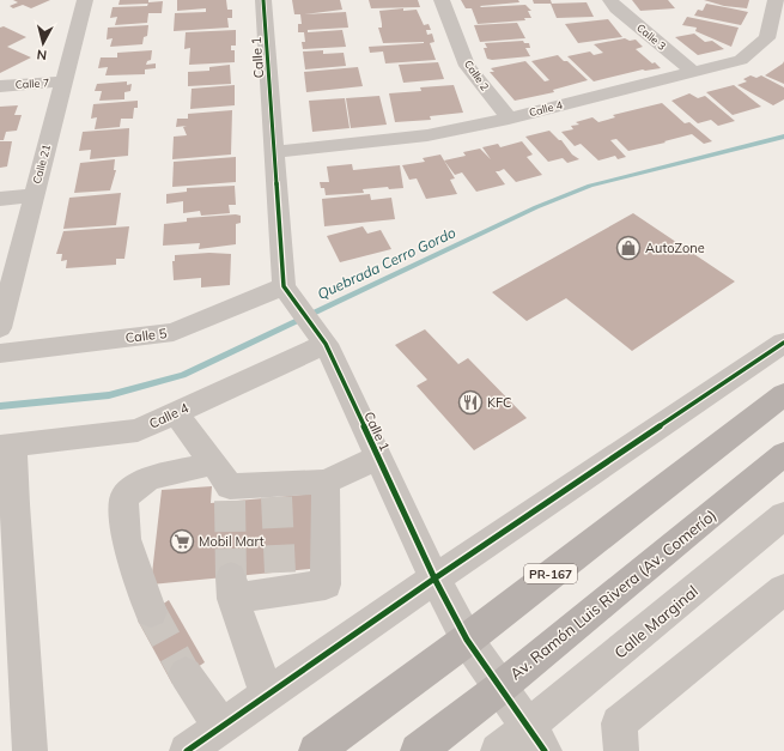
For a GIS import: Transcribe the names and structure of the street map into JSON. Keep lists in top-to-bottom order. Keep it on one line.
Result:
{"streets":{"main road":["PR-167","Av. Ramón Luis Rivera (Av. Comerío)"],"street":["Calle 3","Calle 1","Calle 2","Calle 7","Calle 4","Calle 21","Calle 5","Calle Marginal"]},"crossings":[["Calle 3","Calle 4"],["Calle 1","Calle 4"],["Calle 1","Calle 5"],["Calle 1","PR-167"],["Calle 1","Av. Ramón Luis Rivera (Av. Comerío)"],["Calle 1","Calle Marginal"],["Calle 2","Calle 4"],["Calle 7","Calle 21"]],"water":["Quebrada Cerro Gordo"],"places":{"shop":["AutoZone"],"restaurant":["KFC"],"supermarket":["Mobil Mart"]},"north":"bottom"}
